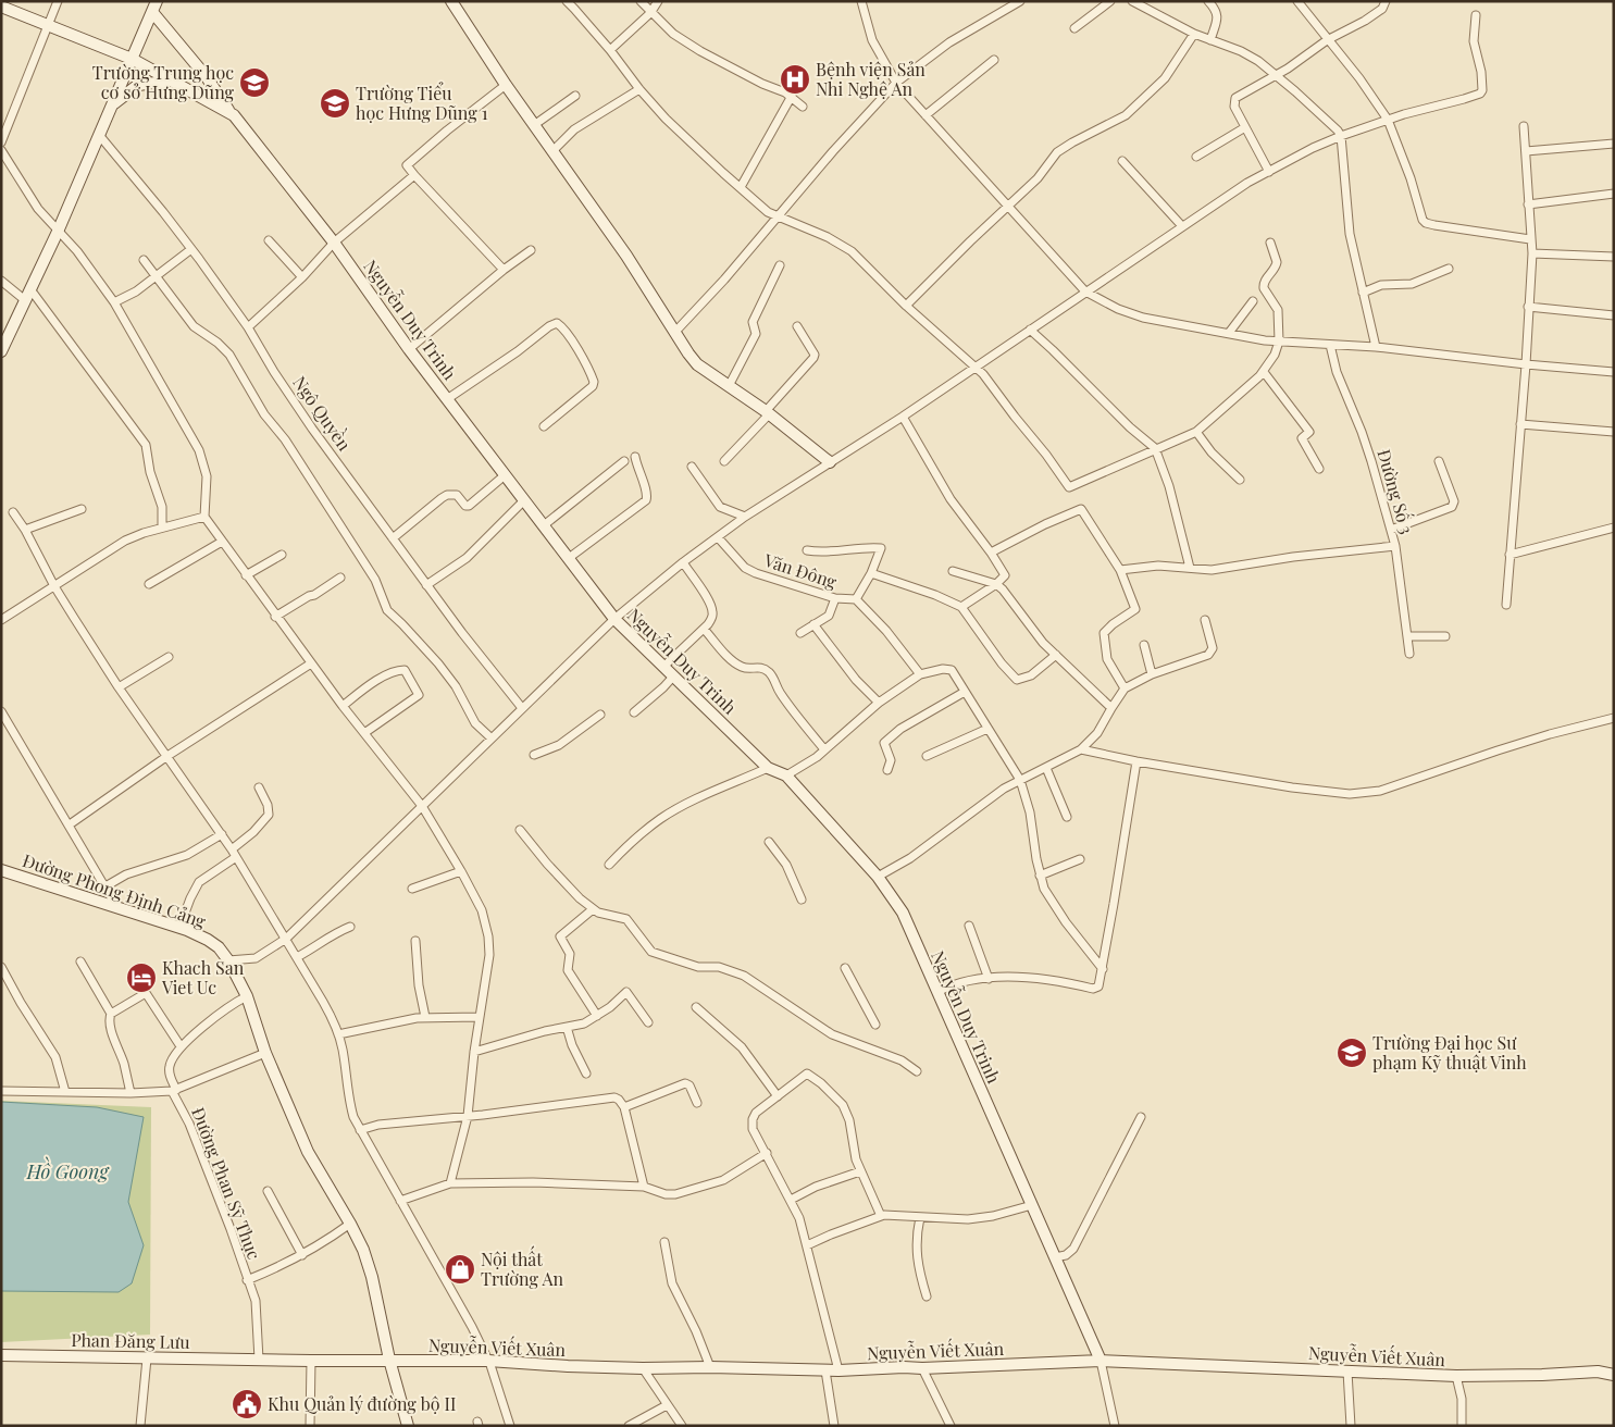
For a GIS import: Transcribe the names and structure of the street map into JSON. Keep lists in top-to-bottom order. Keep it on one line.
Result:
{"streets":{"street":["Nguyễn Duy Trinh","Ngô Quyền","Đường Số 3","Văn Đông","Đường Phong Định Cảng","Đường Phan Sỹ Thục","Phan Đăng Lưu","Nguyễn Viết Xuân"]},"crossings":[["Nguyễn Duy Trinh","Nguyễn Viết Xuân"],["Đường Phong Định Cảng","Nguyễn Viết Xuân"],["Đường Phan Sỹ Thục","Phan Đăng Lưu"],["Đường Phan Sỹ Thục","Nguyễn Viết Xuân"],["Phan Đăng Lưu","Nguyễn Viết Xuân"]],"water":["Hồ Goong"],"places":{"hospital":["Bệnh viện Sản Nhi Nghệ An"],"school or university":["Trường Trung học cơ sở Hưng Dũng","Trường Tiểu học Hưng Dũng 1","Trường Đại học Sư phạm Kỹ thuật Vinh"],"hotel":["Khach San Viet Uc"],"shop":["Nội thất Trường An"],"public building":["Khu Quản lý đường bộ II"]}}
